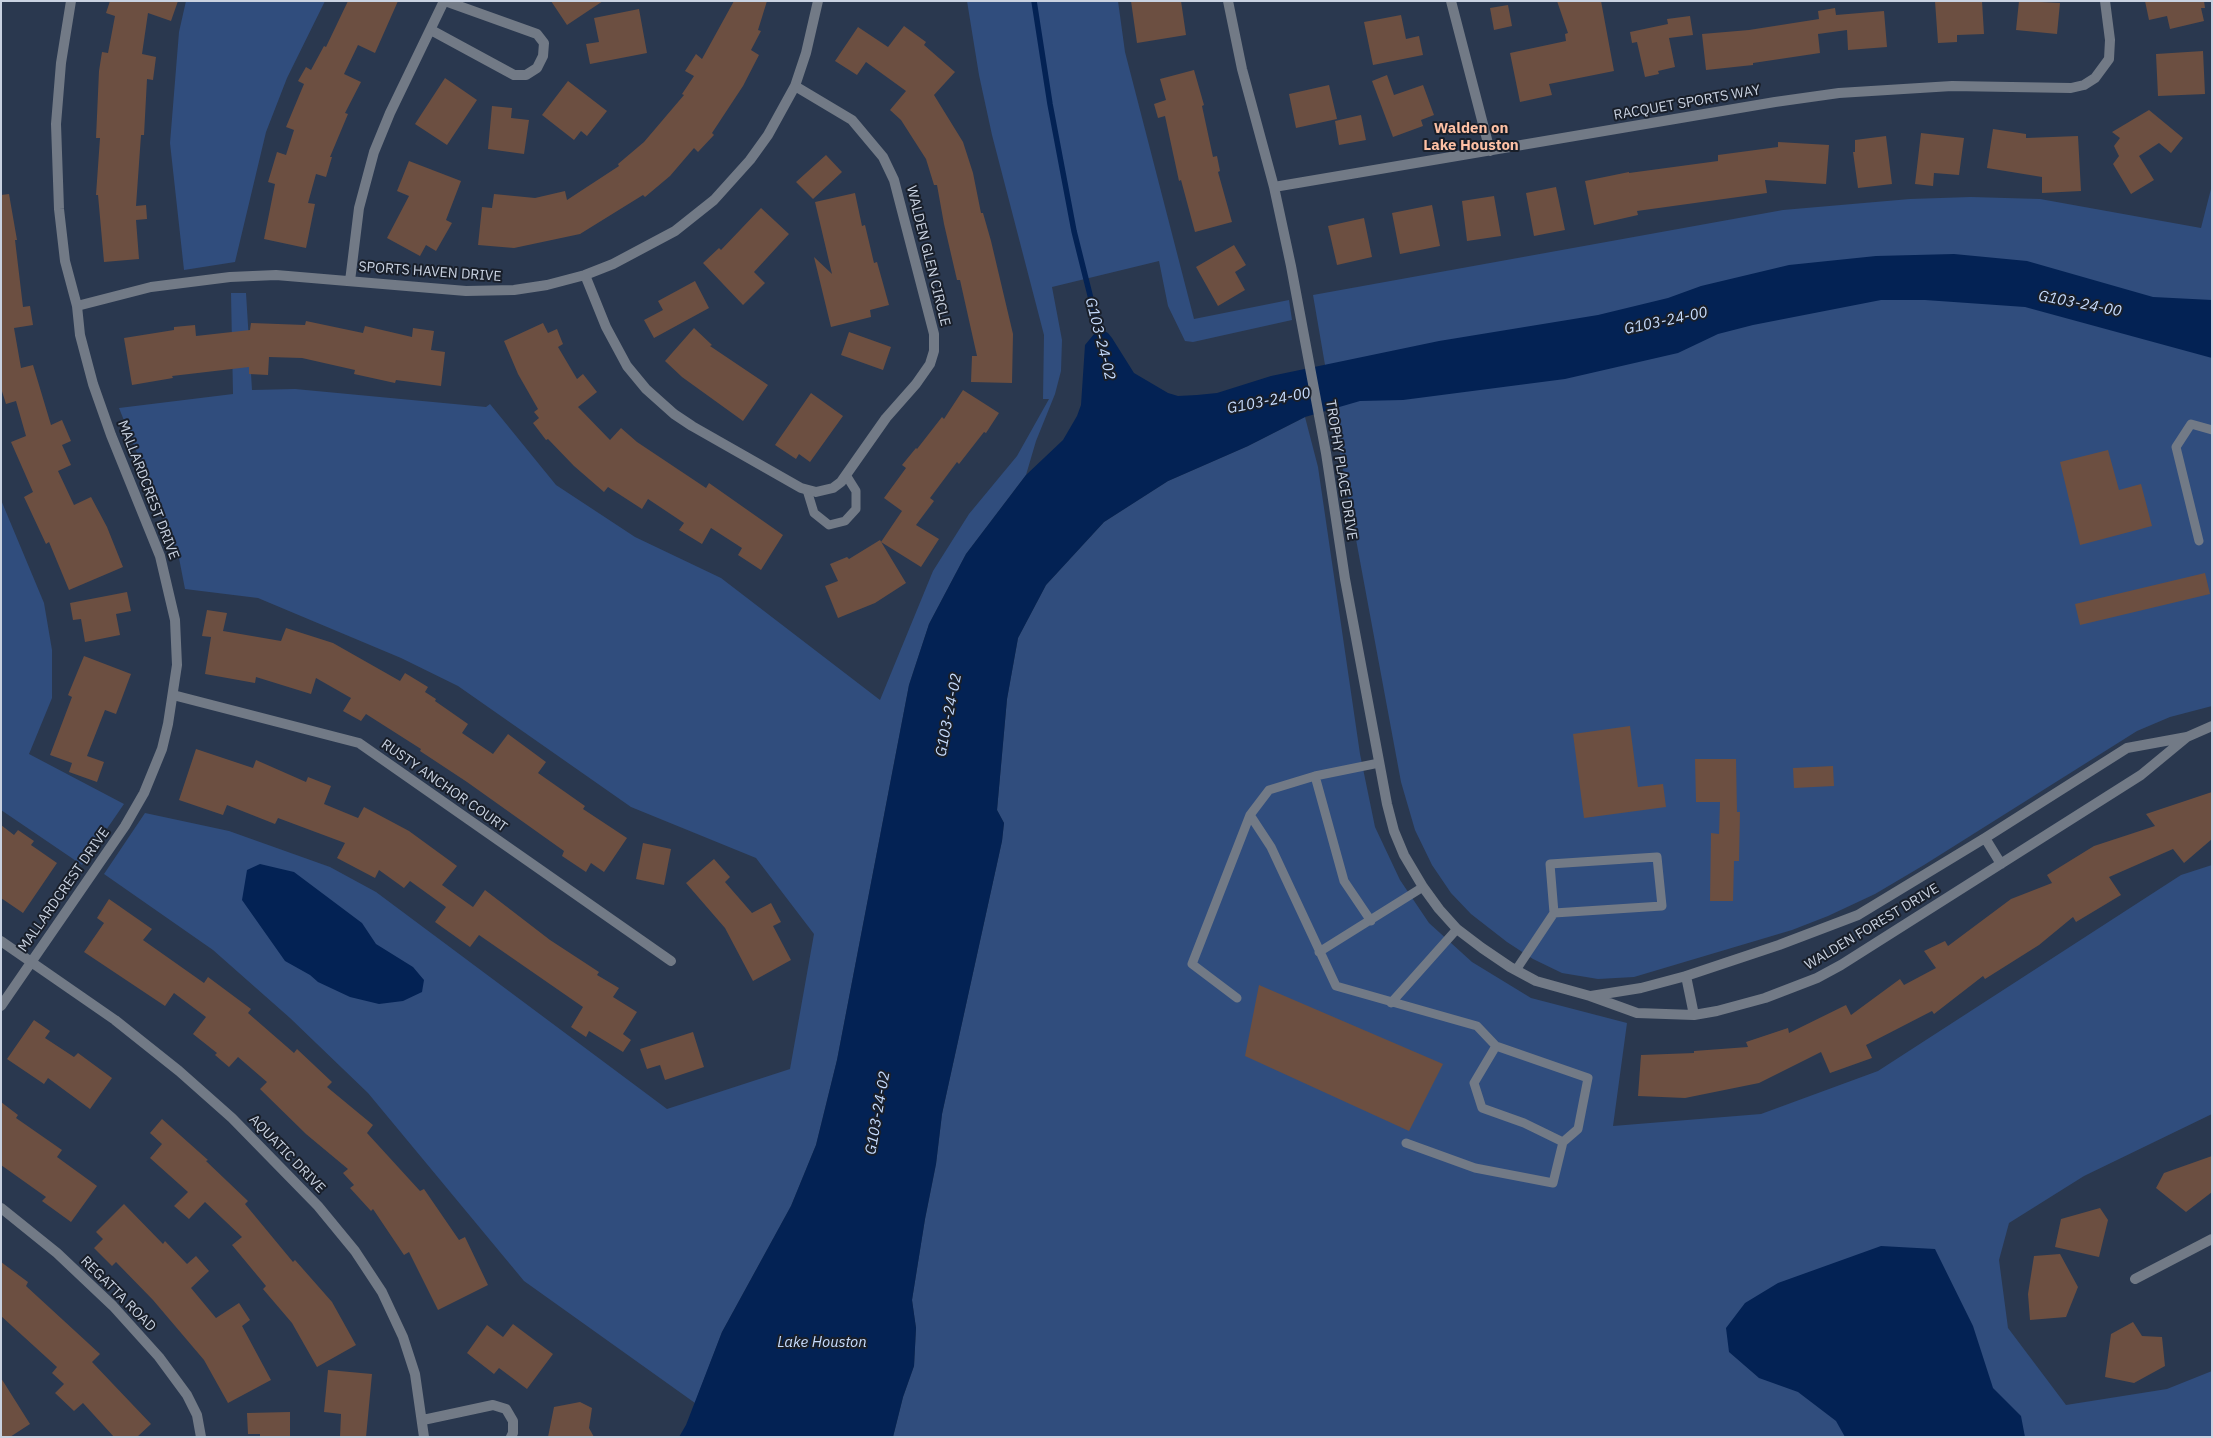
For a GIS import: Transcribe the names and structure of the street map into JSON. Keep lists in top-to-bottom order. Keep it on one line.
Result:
{"streets":{"street":["RACQUET SPORTS WAY","WALDEN GLEN CIRCLE","SPORTS HAVEN DRIVE","TROPHY PLACE DRIVE","MALLARDCREST DRIVE","RUSTY ANCHOR COURT","WALDEN FOREST DRIVE","AQUATIC DRIVE","REGATTA ROAD"]},"crossings":[["RACQUET SPORTS WAY","TROPHY PLACE DRIVE"],["WALDEN GLEN CIRCLE","SPORTS HAVEN DRIVE"],["SPORTS HAVEN DRIVE","MALLARDCREST DRIVE"],["TROPHY PLACE DRIVE","WALDEN FOREST DRIVE"],["MALLARDCREST DRIVE","RUSTY ANCHOR COURT"],["MALLARDCREST DRIVE","AQUATIC DRIVE"]],"districts":["Walden on Lake Houston"],"water":["G103-24-00","G103-24-02","Lake Houston"]}
